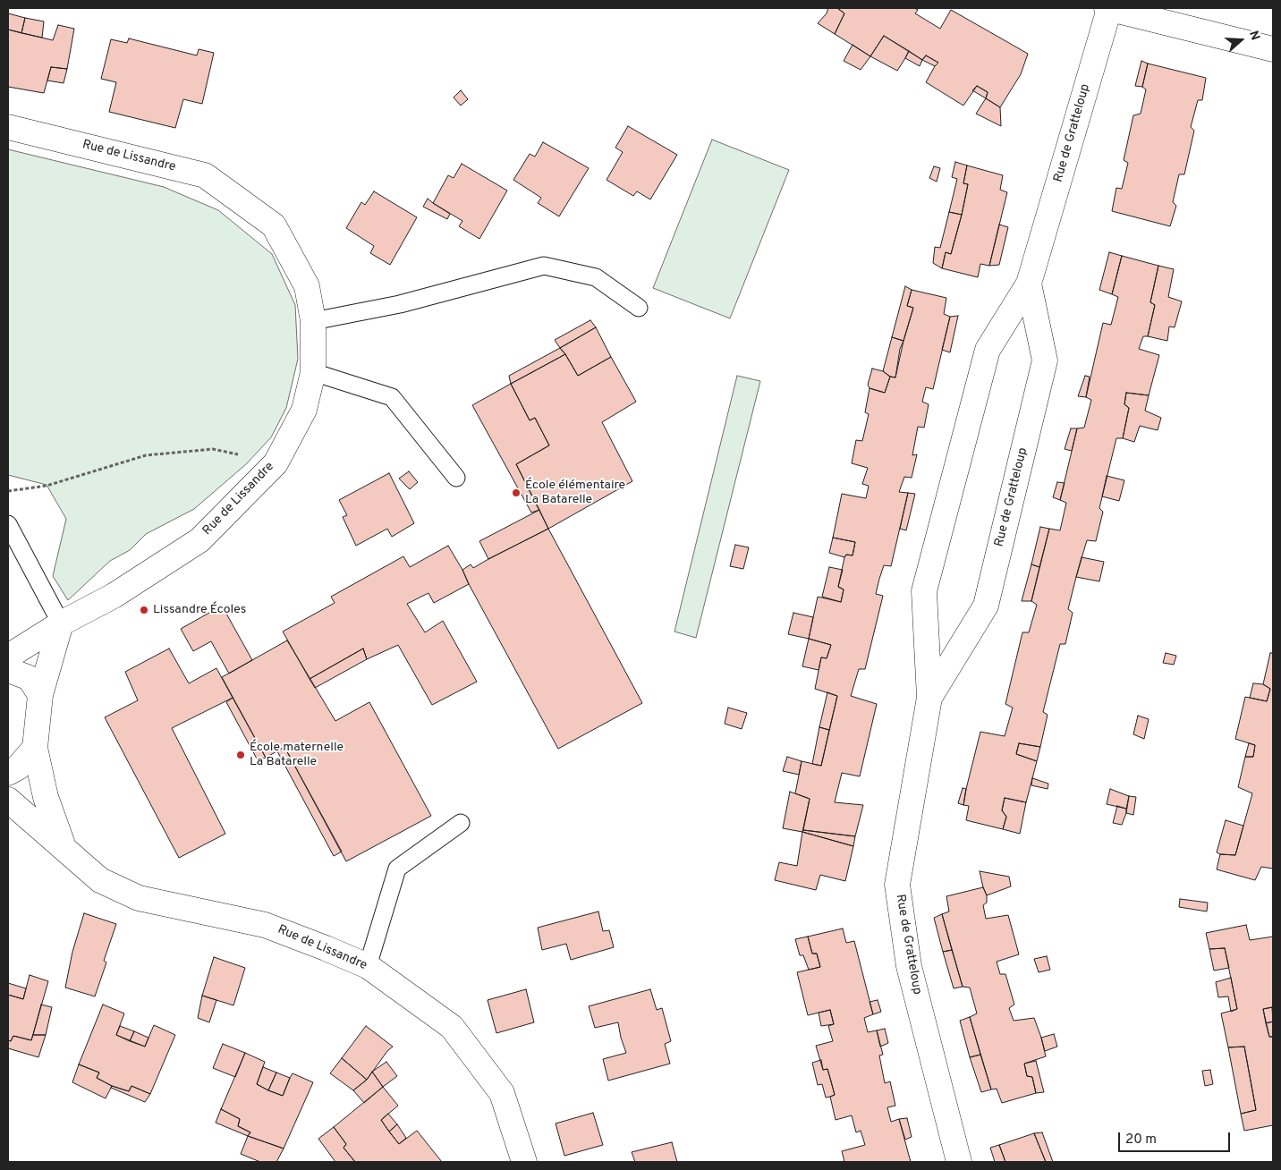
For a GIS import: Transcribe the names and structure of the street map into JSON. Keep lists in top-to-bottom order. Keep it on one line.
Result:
{"streets":{"street":["Rue de Gratteloup","Rue de Lissandre"]},"places":["École élémentaire La Batarelle","Lissandre Écoles","École maternelle La Batarelle"],"scale_bar":"20 m","north":"right"}
